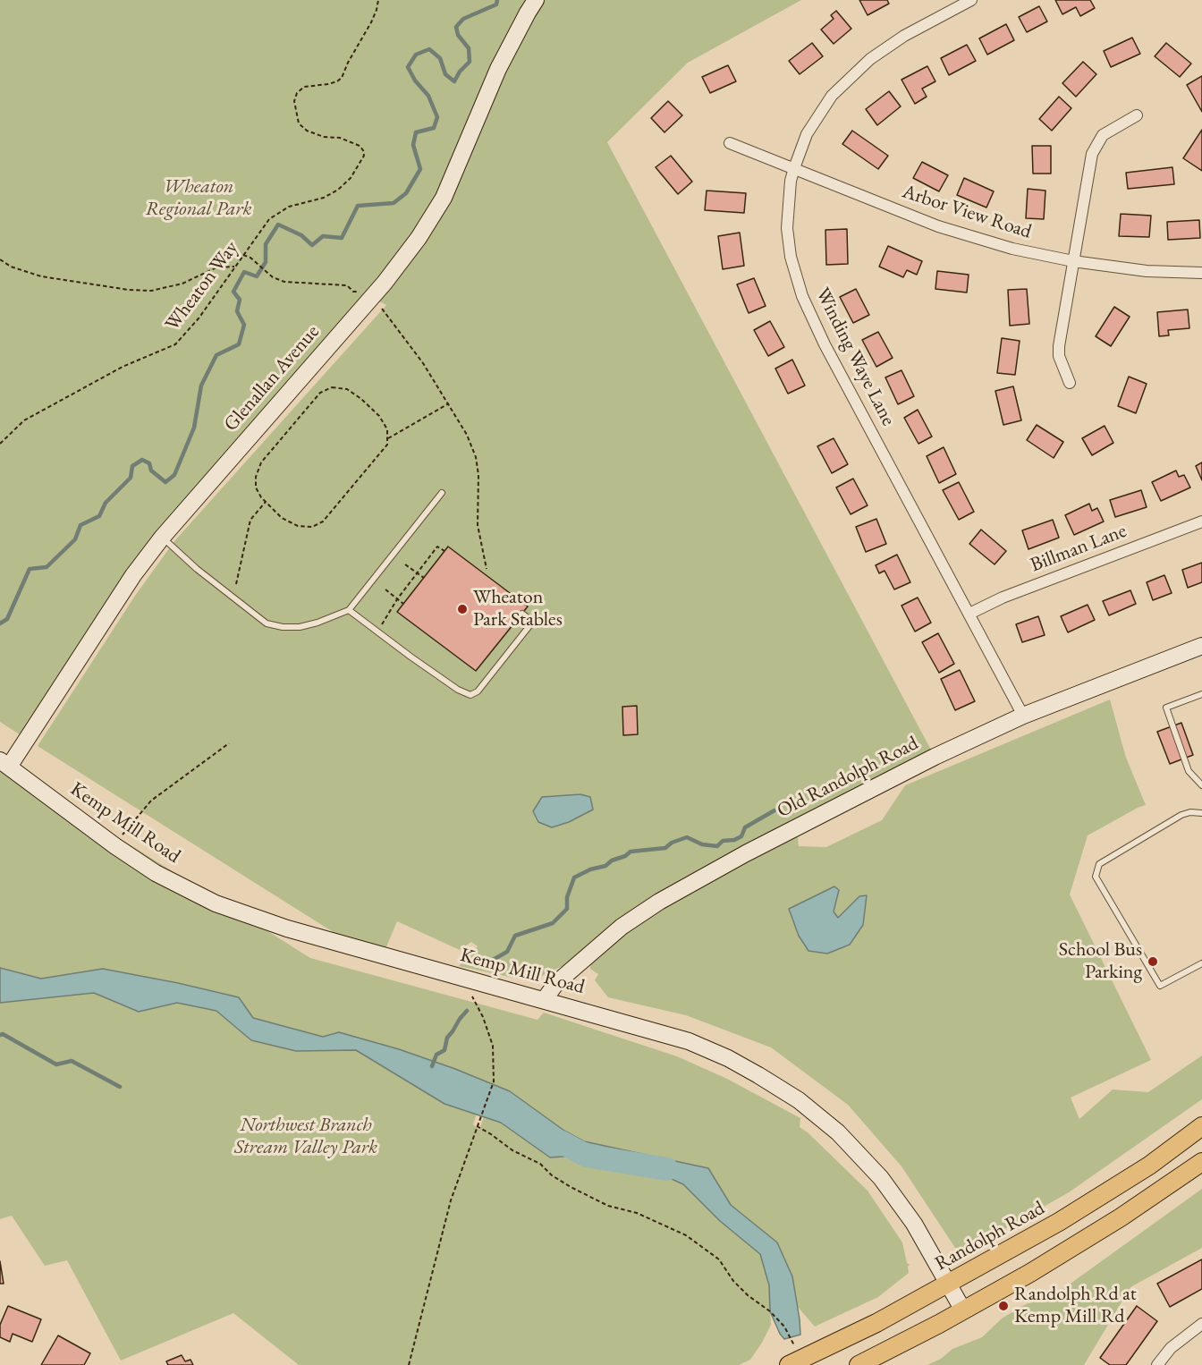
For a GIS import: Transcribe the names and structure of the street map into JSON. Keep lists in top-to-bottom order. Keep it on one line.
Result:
{"streets":{"main road":["Randolph Road"],"street":["Arbor View Road","Winding Waye Lane","Glenallan Avenue","Billman Lane","Old Randolph Road","Kemp Mill Road"],"path":["Wheaton Way"]},"crossings":[["Arbor View Road","Winding Waye Lane"],["Winding Waye Lane","Billman Lane"],["Winding Waye Lane","Old Randolph Road"],["Glenallan Avenue","Kemp Mill Road"],["Old Randolph Road","Kemp Mill Road"],["Kemp Mill Road","Randolph Road"]],"parks":["Wheaton Regional Park","Northwest Branch Stream Valley Park"],"places":["Wheaton Park Stables","School Bus Parking","Randolph Rd at Kemp Mill Rd"]}
